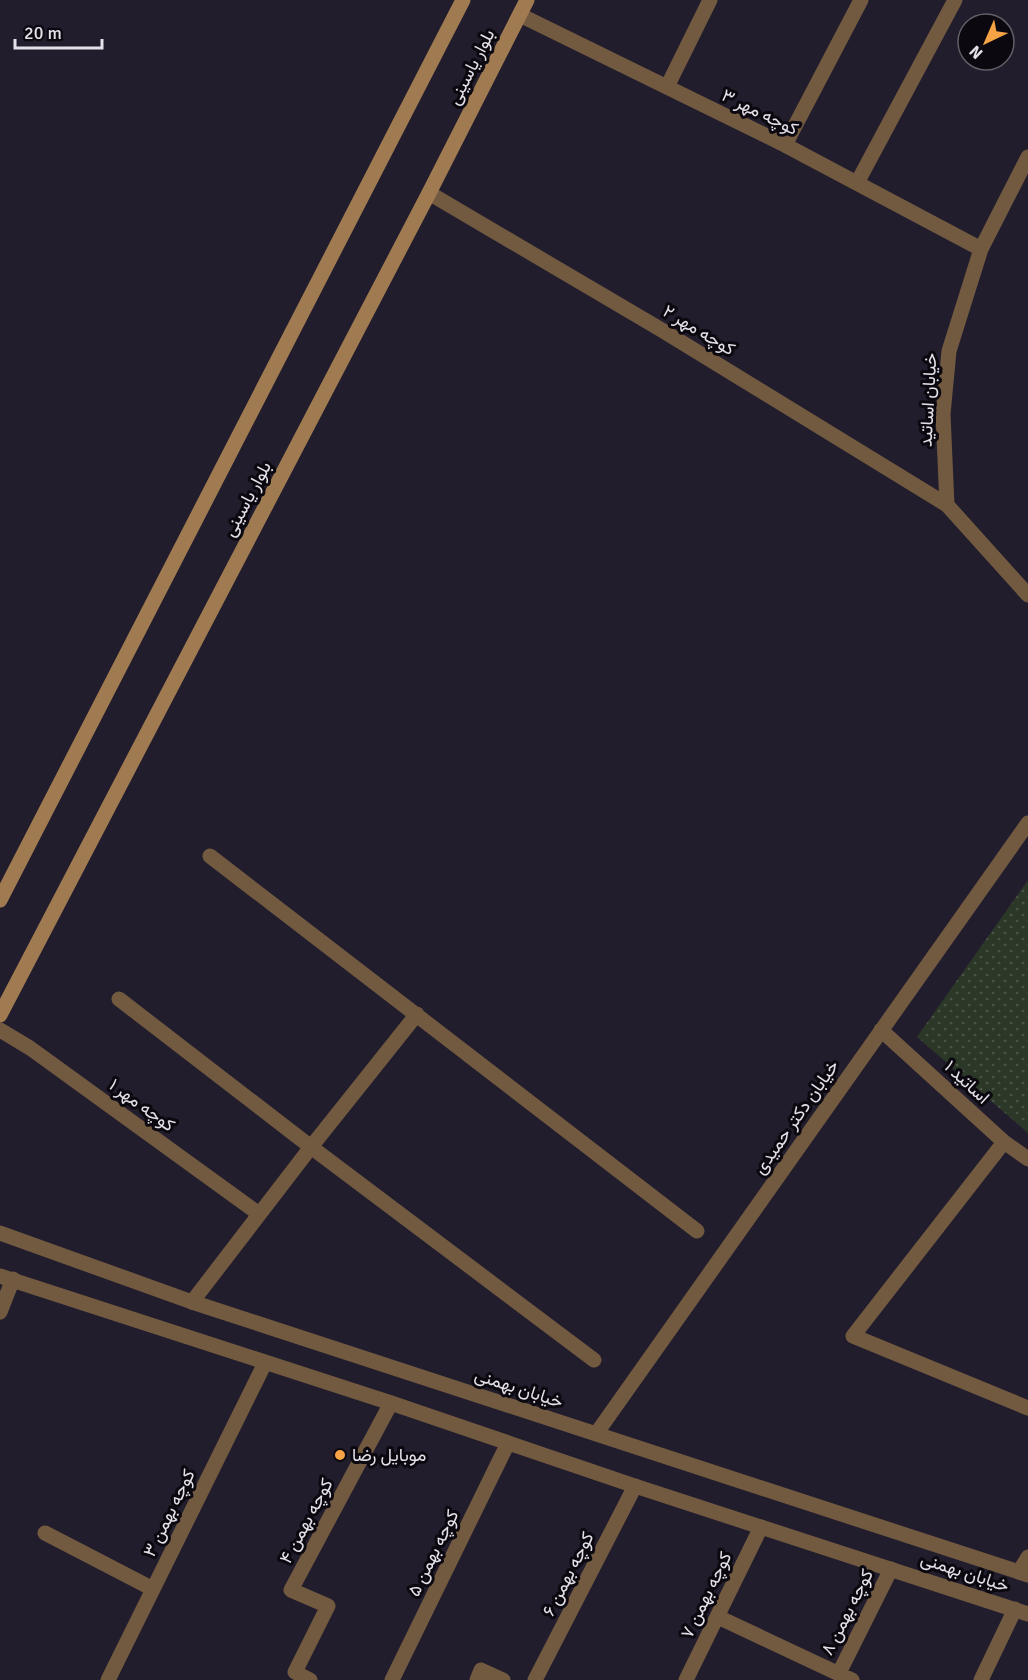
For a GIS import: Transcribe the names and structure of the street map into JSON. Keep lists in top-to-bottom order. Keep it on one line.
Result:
{"streets":{"main road":["بلوار یاسینی"],"street":["کوچه مهر ۳","کوچه مهر ۲","خیابان اساتید","اساتید ۱","کوچه مهر ۱","خیابان دکتر حمیدی","خیابان بهمنی","کوچه بهمن ۳","کوچه بهمن ۴","کوچه بهمن ۵","کوچه بهمن ۶","کوچه بهمن ۷","کوچه بهمن ۸"]},"crossings":[["بلوار یاسینی","کوچه مهر ۳"],["بلوار یاسینی","کوچه مهر ۲"],["کوچه مهر ۳","خیابان اساتید"],["کوچه مهر ۲","خیابان اساتید"],["اساتید ۱","خیابان دکتر حمیدی"],["خیابان دکتر حمیدی","خیابان بهمنی"],["خیابان بهمنی","کوچه بهمن ۳"],["خیابان بهمنی","کوچه بهمن ۴"],["خیابان بهمنی","کوچه بهمن ۵"],["خیابان بهمنی","کوچه بهمن ۶"],["خیابان بهمنی","کوچه بهمن ۷"],["خیابان بهمنی","کوچه بهمن ۸"]],"places":["موبایل رضا"],"scale_bar":"20 m","north":"bottom left"}
